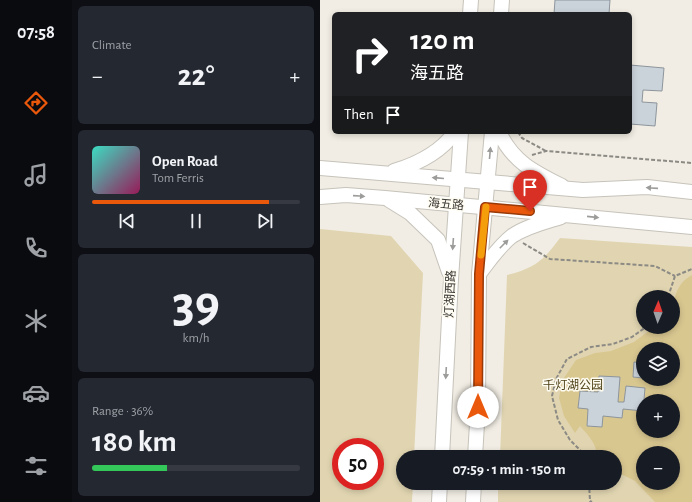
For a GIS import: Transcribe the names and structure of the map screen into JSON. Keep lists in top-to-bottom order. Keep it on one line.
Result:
{"streets":{"main road":["海五路","灯湖西路"]},"crossings":[["海五路","灯湖西路"]],"parks":["千灯湖公园"],"north":"top","page":{"tabs":"07:58","tile":["Climate",["39","km/h"],["Range · 36%","180 km"]],"turn":["120 m","海五路"],"heat":["−","22°","+"],"then":"Then","song":["Open Road","Tom Ferris"],"map_buttons":["+","−"],"limit":"50","trip":"07:59 · 1 min · 150 m"}}
